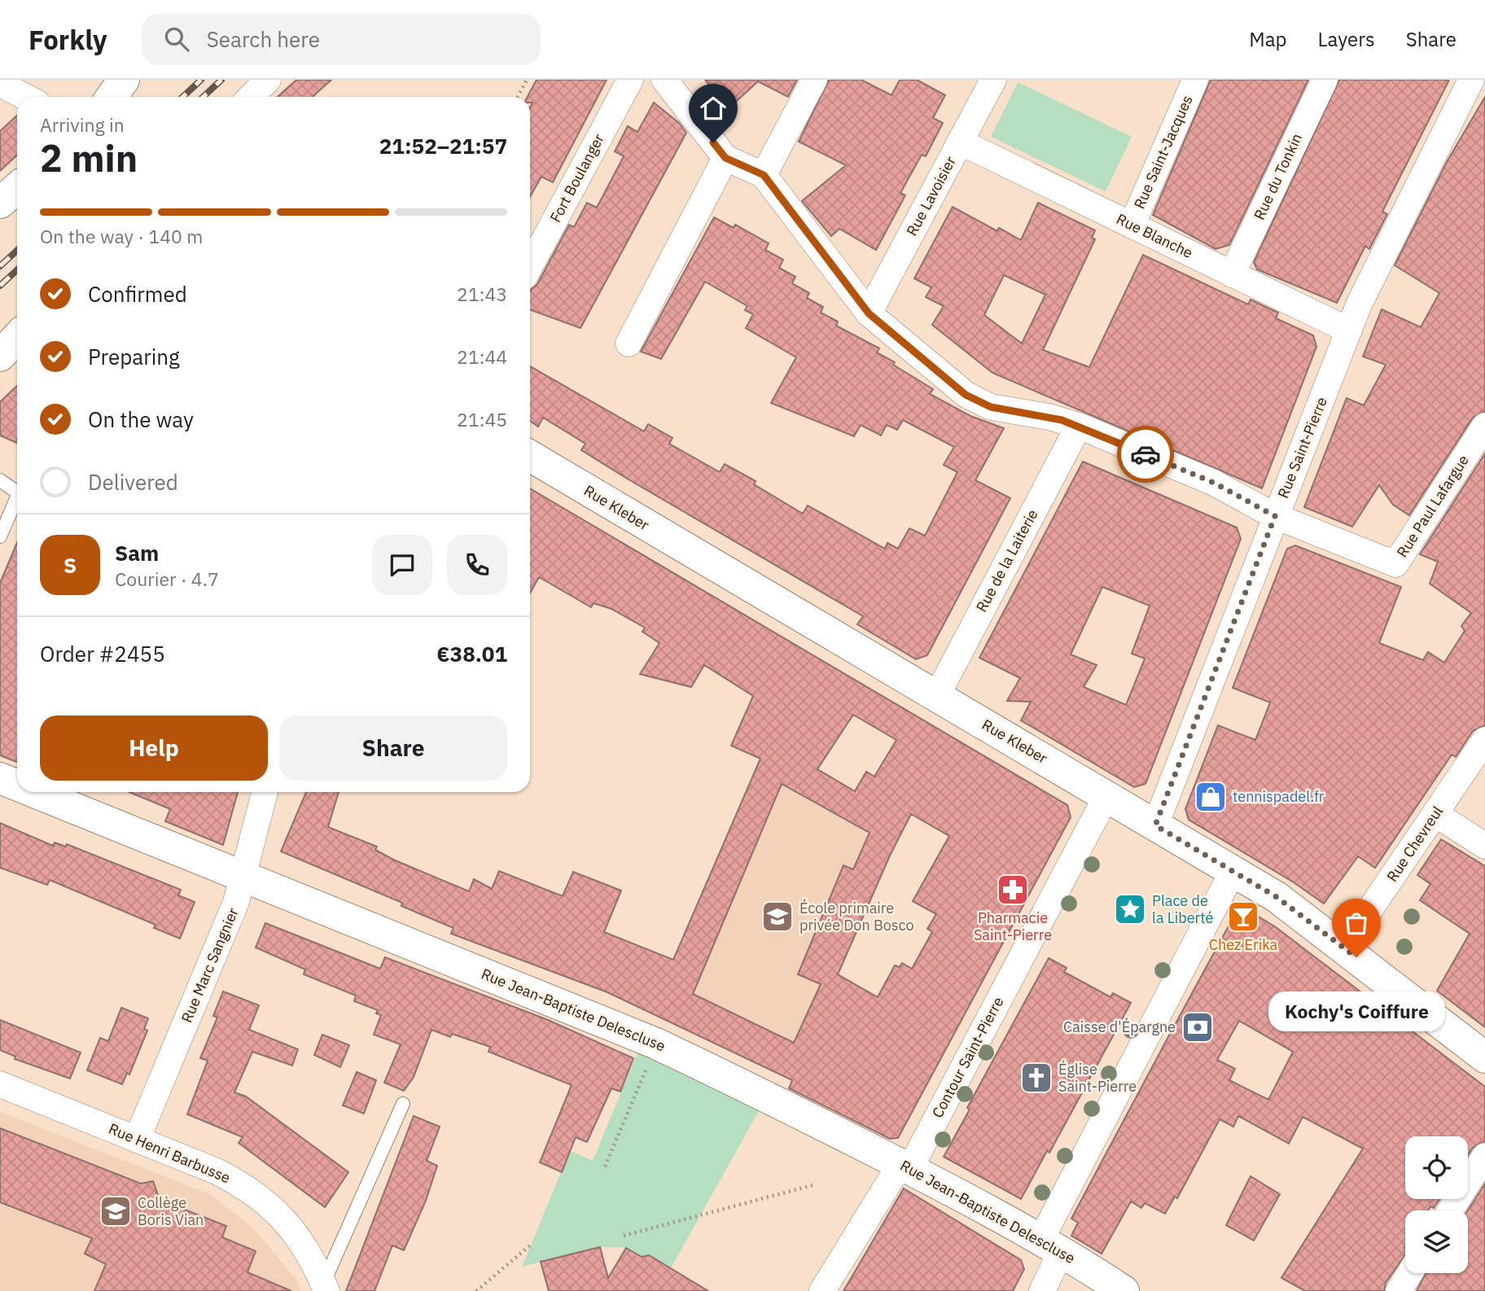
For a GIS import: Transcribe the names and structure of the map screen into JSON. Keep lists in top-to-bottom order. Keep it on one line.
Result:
{"streets":{"street":["Rue Saint-Jacques","Rue du Tonkin","Fort Boulanger","Rue Lavoisier","Rue Blanche","Rue Saint-Pierre","Rue Paul Lafargue","Rue Kleber","Rue de la Laiterie","Rue Chevreul","Rue Marc Sangnier","Rue Jean-Baptiste Delescluse","Contour Saint-Pierre","Rue Henri Barbusse"]},"crossings":[["Rue Saint-Jacques","Rue Blanche"],["Rue du Tonkin","Rue Blanche"],["Rue Lavoisier","Rue Blanche"],["Rue Blanche","Rue Saint-Pierre"],["Rue Saint-Pierre","Rue Paul Lafargue"],["Rue Saint-Pierre","Rue Kleber"],["Rue Kleber","Rue de la Laiterie"],["Rue Kleber","Rue Chevreul"],["Rue Kleber","Contour Saint-Pierre"],["Rue Marc Sangnier","Rue Jean-Baptiste Delescluse"],["Rue Marc Sangnier","Rue Henri Barbusse"],["Rue Jean-Baptiste Delescluse","Contour Saint-Pierre"]],"places":{"shop":["tennispadel.fr"],"pharmacy":["Pharmacie Saint-Pierre"],"place":["Place de la Liberté"],"school or university":["École primaire privée Don Bosco","Collège Boris Vian"],"bar":["Chez Erika"],"other":["Kochy's Coiffure"],"bank":["Caisse d'Épargne"],"church":["Église Saint-Pierre"]},"page":{"header":"Forkly","search":"Search here","nav":["Map","Layers","Share"],"heading":["2 min","Arriving in","21:52–21:57"],"panel":["Sam","Courier · 4.7","Order #2455","€38.01"],"bar":"On the way · 140 m","list":[["Confirmed","21:43"],["Preparing","21:44"],["On the way","21:45"],"Delivered"],"round":"S","buttons":["Help","Share"],"bubble":"Kochy's Coiffure"}}
